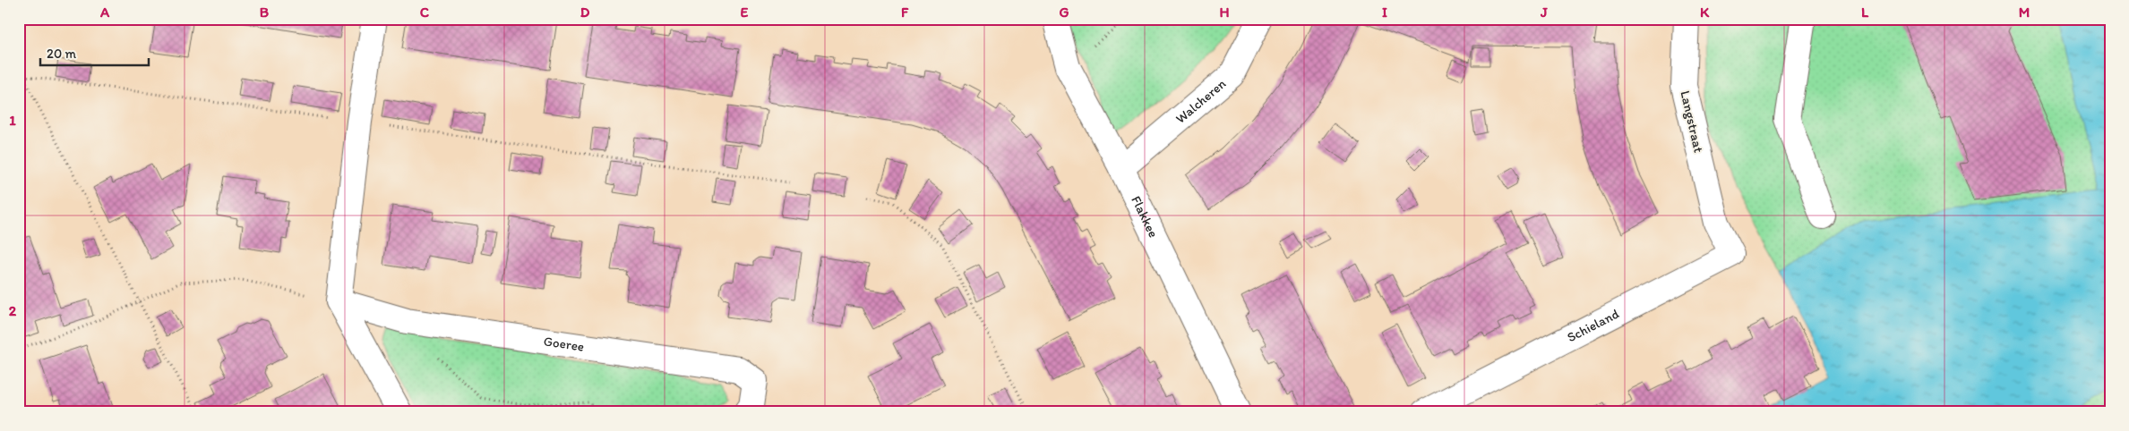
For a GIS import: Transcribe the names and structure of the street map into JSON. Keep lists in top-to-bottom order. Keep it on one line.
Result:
{"streets":{"street":["Walcheren","Langstraat","Flakkee","Schieland","Goeree"]},"crossings":[["Walcheren","Flakkee"],["Langstraat","Schieland"]],"scale_bar":"20 m","grid":{"columns":["A","B","C","D","E","F","G","H","I","J","K","L","M"],"rows":["1","2"]}}
